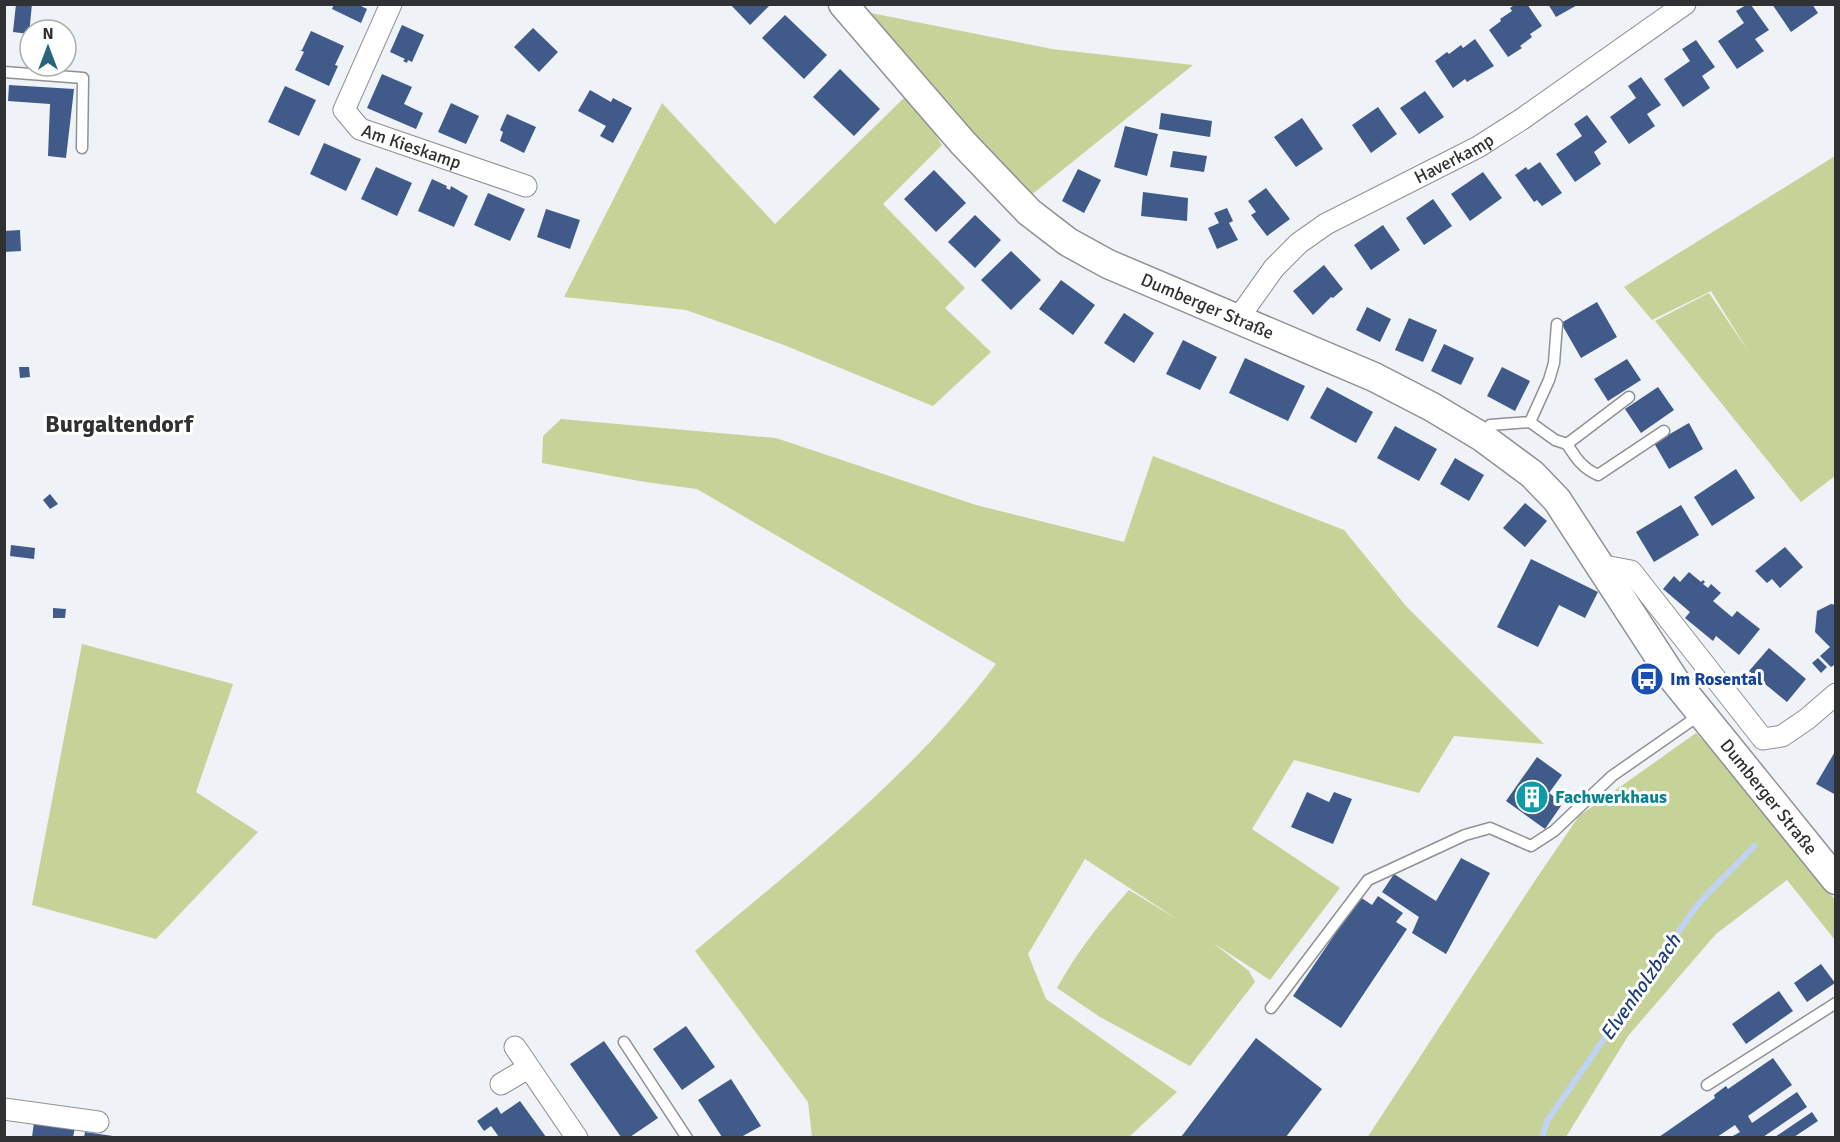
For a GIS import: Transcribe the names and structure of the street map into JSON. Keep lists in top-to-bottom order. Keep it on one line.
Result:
{"streets":{"main road":["Dumberger Straße"],"street":["Am Kieskamp","Haverkamp"]},"crossings":[["Haverkamp","Dumberger Straße"]],"districts":["Burgaltendorf"],"water":["Elvenholzbach"],"places":{"bus stop":["Im Rosental"],"building":["Fachwerkhaus"]},"north":"top"}
